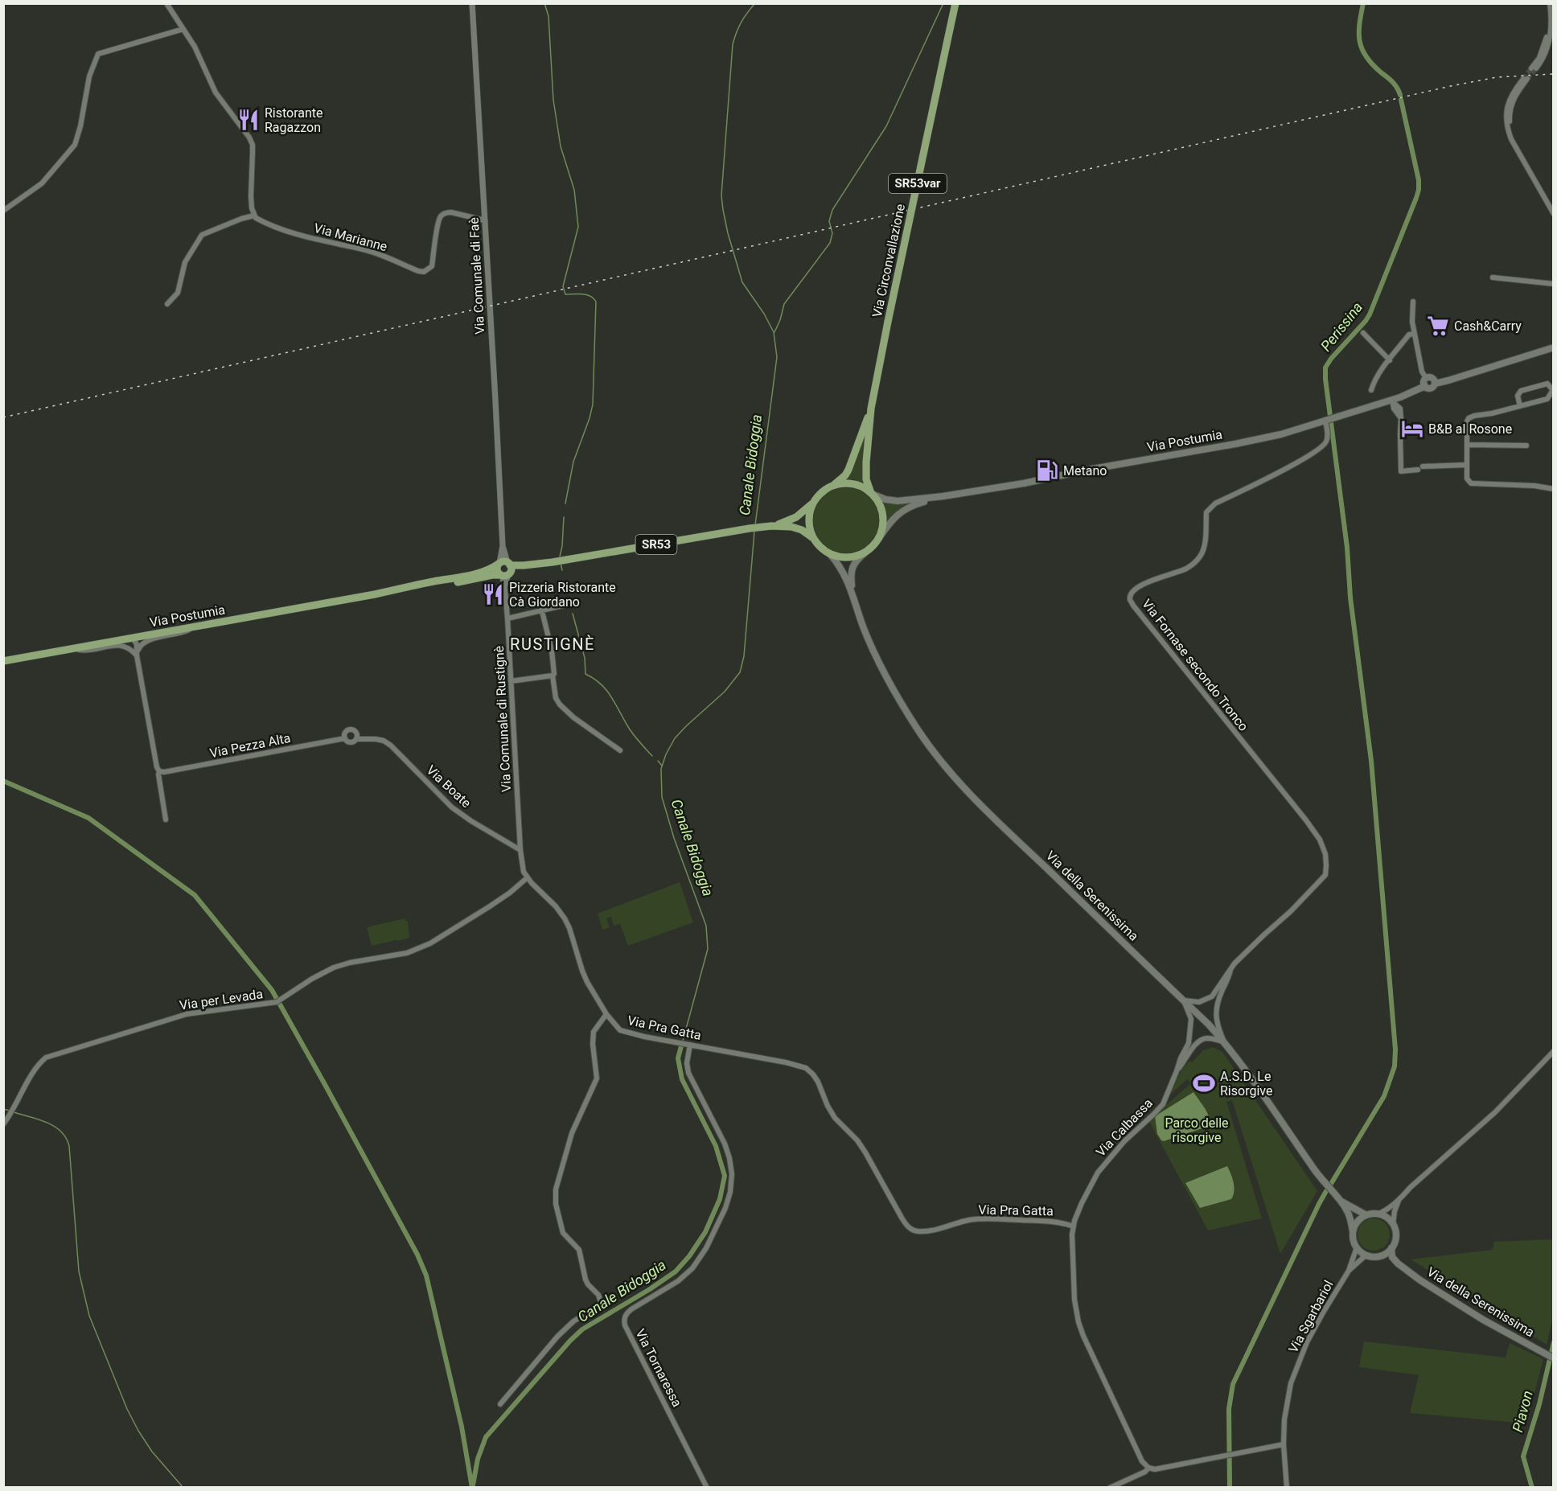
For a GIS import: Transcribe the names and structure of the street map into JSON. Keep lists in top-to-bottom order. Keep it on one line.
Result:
{"streets":{"main road":["SR53var","Via Circonvallazione","Via Postumia","SR53","Via della Serenissima"],"street":["Via Marianne","Via Comunale di Faè","Via Fornase secondo Tronco","Via Comunale di Rustignè","Via Pezza Alta","Via Boate","Via per Levada","Via Pra Gatta","Via Calbassa","Via Sgarbariol","Via Tornaressa"]},"crossings":[["Via Marianne","Via Comunale di Faè"],["Via Circonvallazione","Via Postumia"],["Via Circonvallazione","SR53"],["Via Comunale di Faè","Via Postumia"],["Via Comunale di Faè","Via Comunale di Rustignè"],["Via Postumia","SR53"],["Via Postumia","Via Fornase secondo Tronco"],["Via Postumia","Via Comunale di Rustignè"],["Via Fornase secondo Tronco","Via della Serenissima"],["Via Fornase secondo Tronco","Via Calbassa"],["Via Comunale di Rustignè","Via Boate"],["Via Comunale di Rustignè","Via Pra Gatta"],["Via Pezza Alta","Via Boate"],["Via Boate","Via Pra Gatta"],["Via della Serenissima","Via Calbassa"],["Via della Serenissima","Via Sgarbariol"],["Via per Levada","Via Pra Gatta"],["Via Pra Gatta","Via Calbassa"],["Via Pra Gatta","Via Tornaressa"]],"districts":["RUSTIGNÈ"],"water":["Perissina","Canale Bidoggia","Piavon"],"parks":["Parco delle risorgive"],"places":{"restaurant":["Ristorante Ragazzon","Pizzeria Ristorante Cà Giordano"],"supermarket":["Cash&Carry"],"hotel":["B&B al Rosone"],"fuel station":["Metano"],"sports":["A.S.D. Le Risorgive"]}}
